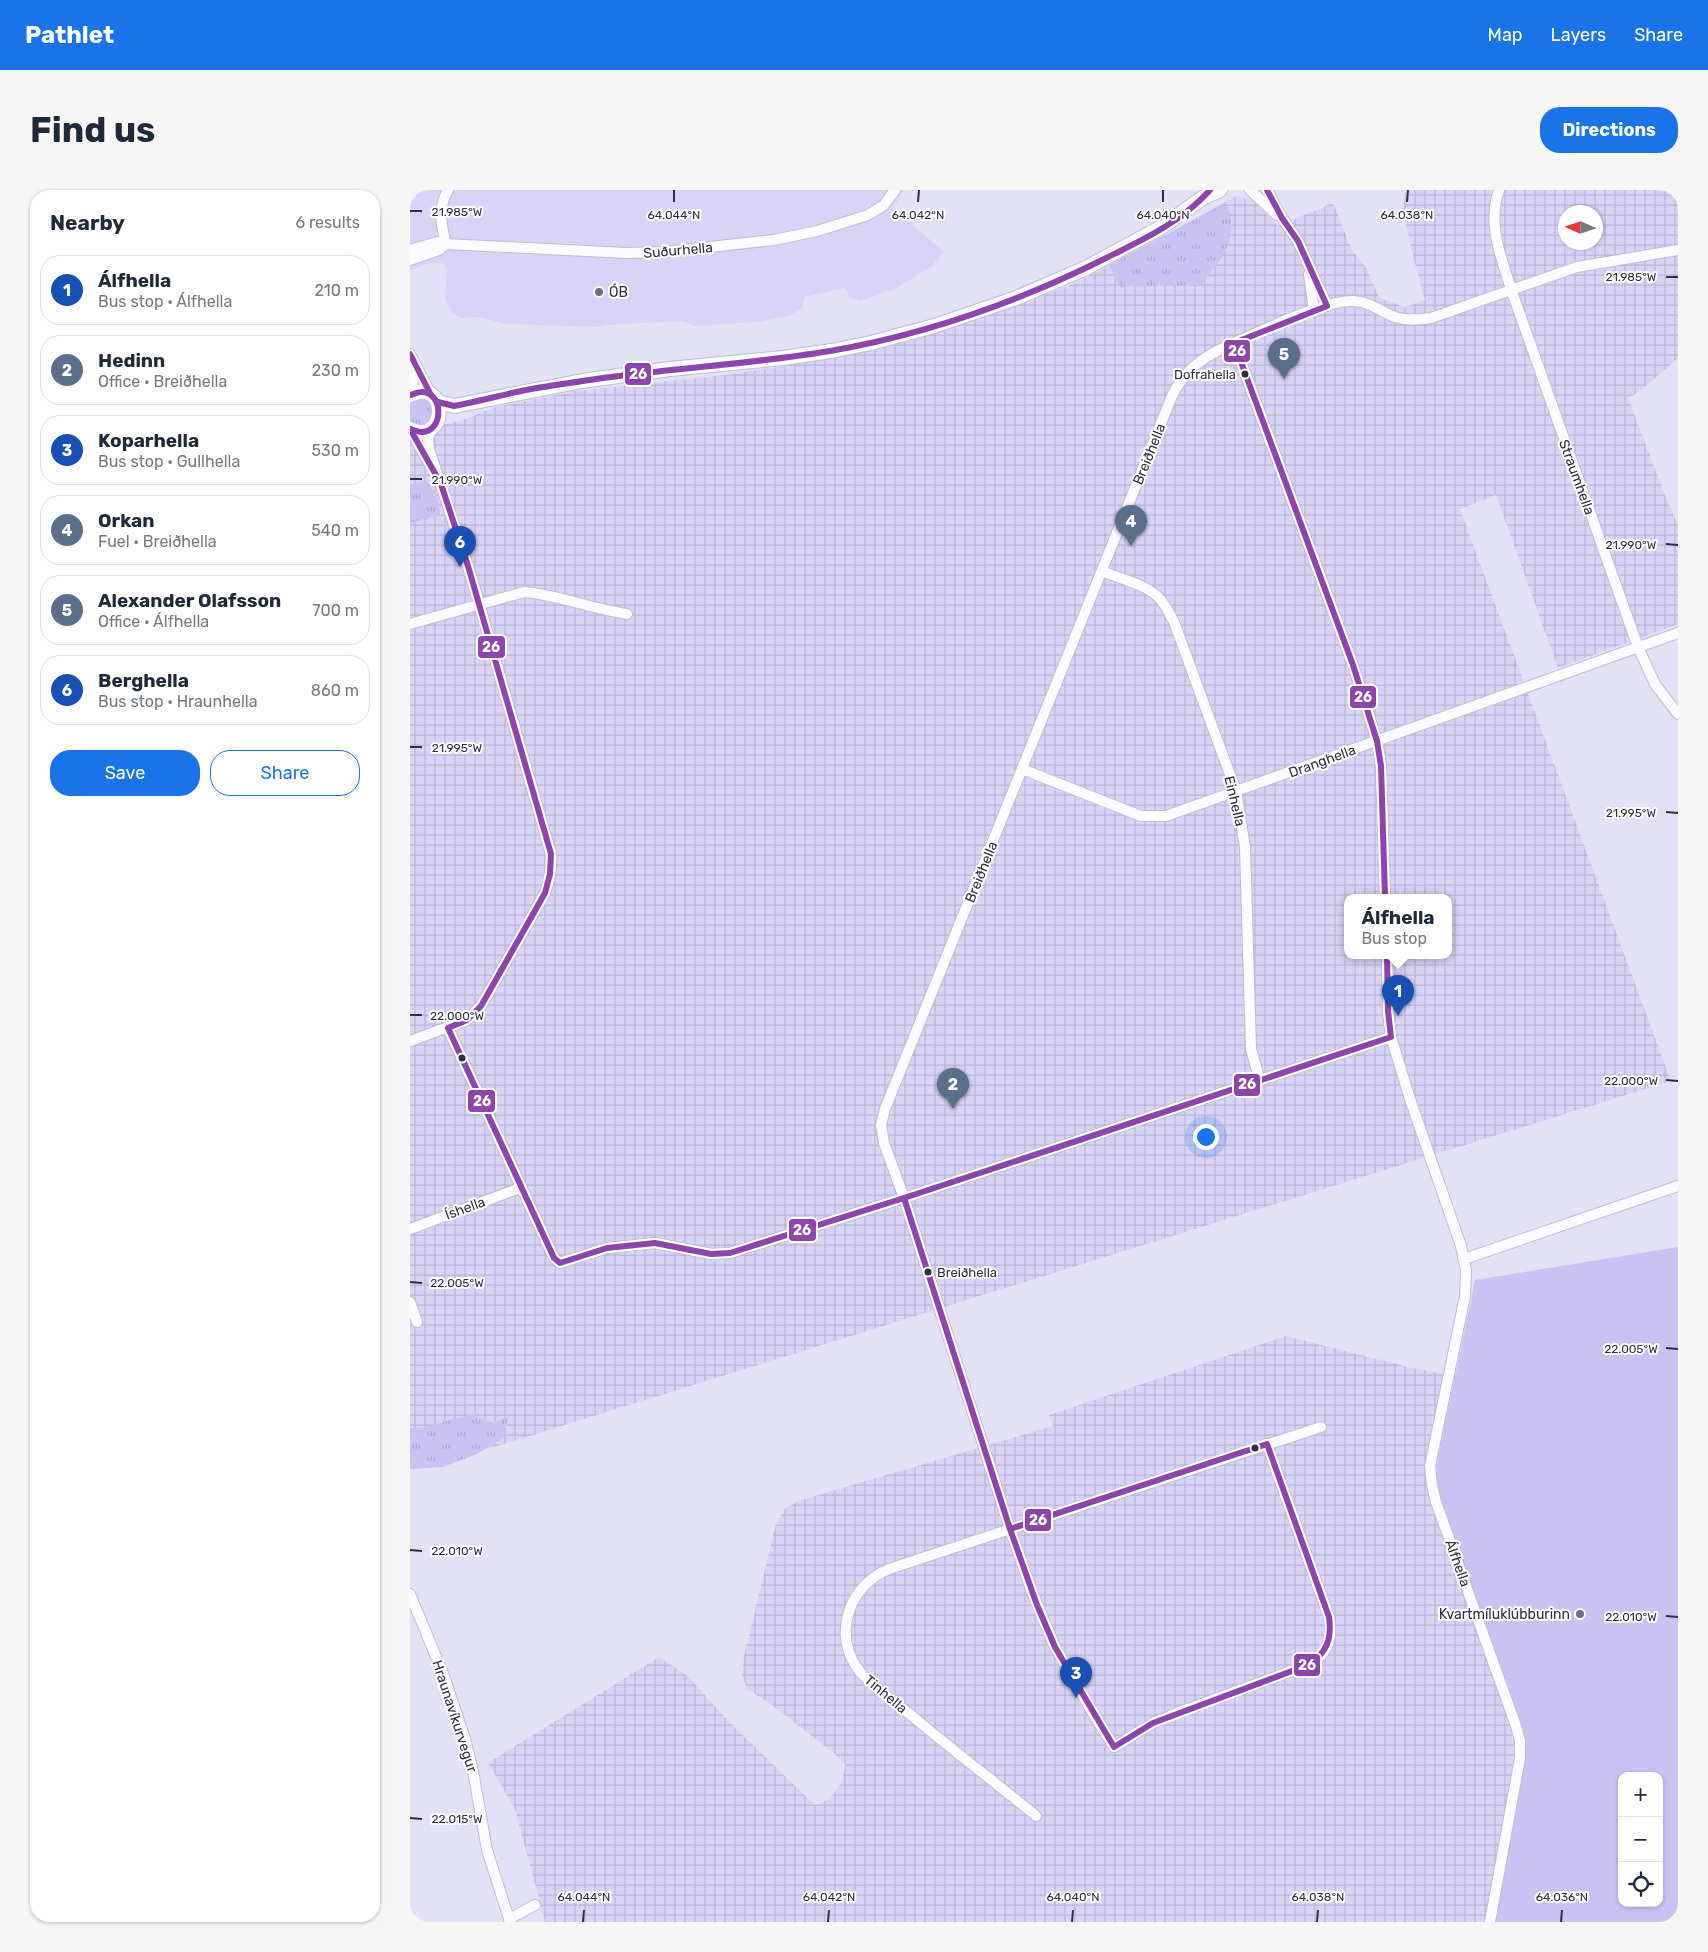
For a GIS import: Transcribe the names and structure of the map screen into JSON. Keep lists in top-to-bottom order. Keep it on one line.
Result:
{"streets":{"street":["Suðurhella","Breiðhella","Straumhella","Dranghella","Einhella","Íshella","Álfhella","Tinhella","Hraunavíkurvegur"]},"crossings":[["Breiðhella","Dranghella"],["Breiðhella","Einhella"],["Breiðhella","Tinhella"],["Straumhella","Dranghella"],["Dranghella","Einhella"]],"places":["ÓB","Dofrahella","Breiðhella","Kvartmíluklúbburinn"],"lines":["transit line 26"],"north":"left","page":{"header":"Pathlet","nav":["Map","Layers","Share"],"buttons":["Directions",["Save","Share"]],"title":"Find us","heading":["Nearby","6 results"],"list":[{"mark":"1","name":"Álfhella","note":"Bus stop · Álfhella","value":"210 m"},{"mark":"2","name":"Hedinn","note":"Office · Breiðhella","value":"230 m"},{"mark":"3","name":"Koparhella","note":"Bus stop · Gullhella","value":"530 m"},{"mark":"4","name":"Orkan","note":"Fuel · Breiðhella","value":"540 m"},{"mark":"5","name":"Alexander Olafsson","note":"Office · Álfhella","value":"700 m"},{"mark":"6","name":"Berghella","note":"Bus stop · Hraunhella","value":"860 m"}],"pins":["5","4","6","1","2","3"],"popup":["Álfhella","Bus stop"],"map_buttons":["+","−"]},"coordinates":["21.985°W","64.044°N","64.042°N","64.040°N","64.038°N","21.990°W","21.995°W","22.000°W","22.005°W","22.010°W","22.015°W","64.036°N"]}
